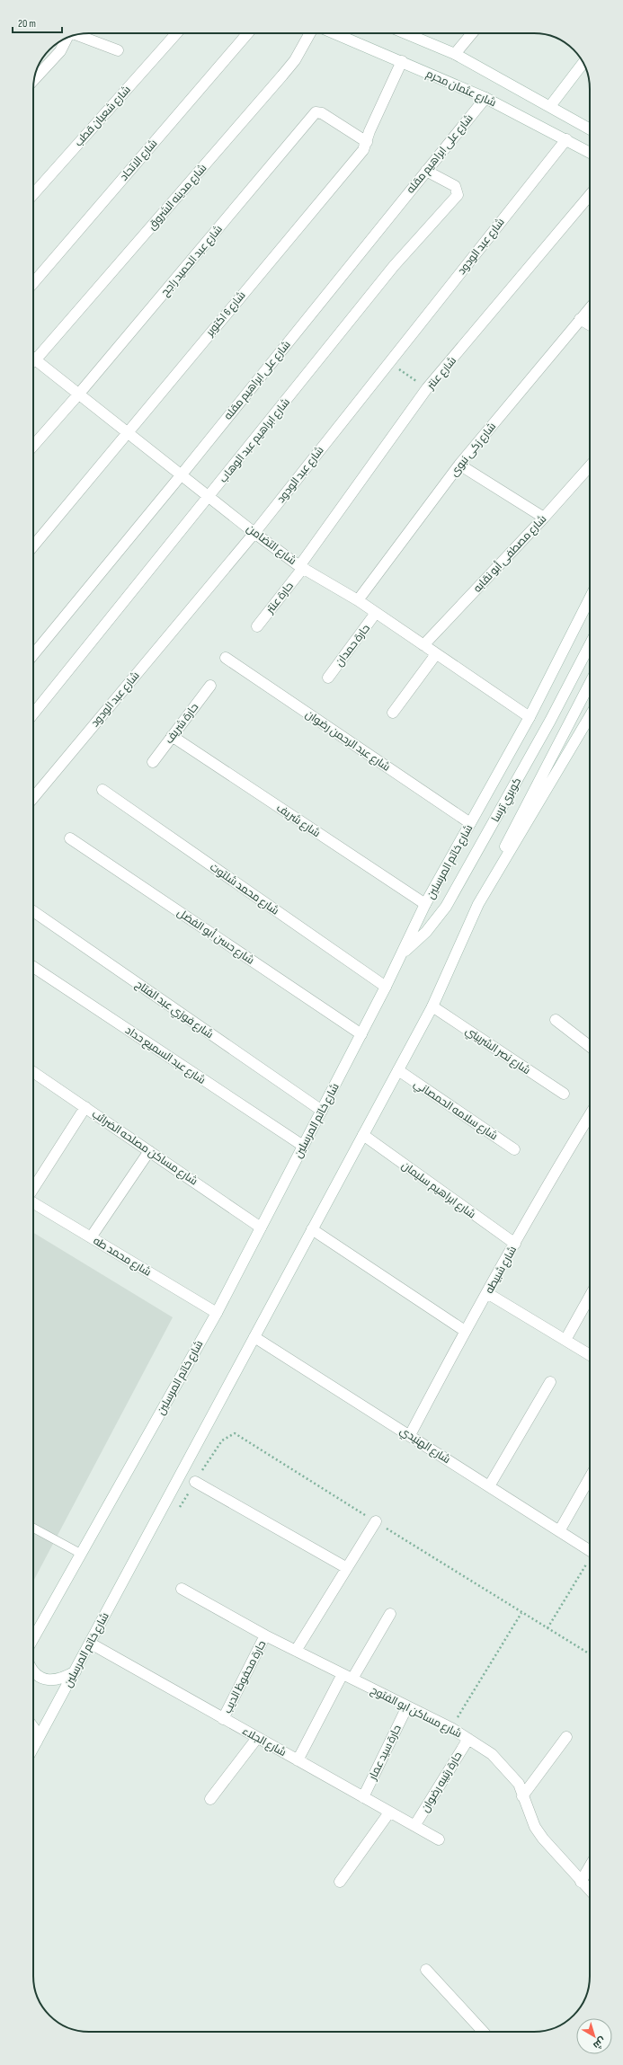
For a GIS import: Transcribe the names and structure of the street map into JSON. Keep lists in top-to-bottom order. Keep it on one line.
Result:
{"streets":{"street":["شارع عثمان محرم","شارع شعبان قطب","شارع على ابراهيم مقله","شارع الاتحاد","شارع مدينه الشروق","شارع عبد الودود","شارع عبد الحميد راجح","شارع 6 اكتوبر","شارع عنتر","شارع ابراهيم عبد الوهاب","شارع زكى نبوى","شارع التضامن","شارع مصطفى أبو نقابه","حارة عنتر","حارة حمدان","حارة شريف","شارع عبد الرحمن رضوان","كوبري ترسا","شارع شريف","شارع خاتم المرسلين","شارع محمد شلتوت","شارع حسن أبو الفضل","شارع فوزي عبد الفتاح","شارع نصر الشربيني","شارع عبد السميع حداد","شارع سلامه الحمصاني","شارع مساكن مصلحه الضرائب","شارع ابراهيم سليمان","شارع محمد طه","شارع شبيطه","شارع الهنيدي","حارة محفوظ الديب","شارع مساكن ابو الفتوح","شارع الجلاء","حارة سيد عمار","حارة رتيبه رضوان"]},"crossings":[["شارع عثمان محرم","شارع على ابراهيم مقله"],["شارع عثمان محرم","شارع عبد الودود"],["شارع عثمان محرم","شارع 6 اكتوبر"],["شارع على ابراهيم مقله","شارع ابراهيم عبد الوهاب"],["شارع على ابراهيم مقله","شارع التضامن"],["شارع عبد الودود","شارع التضامن"],["شارع عبد الحميد راجح","شارع 6 اكتوبر"],["شارع عبد الحميد راجح","شارع التضامن"],["شارع 6 اكتوبر","شارع التضامن"],["شارع عنتر","شارع التضامن"],["شارع عنتر","حارة عنتر"],["شارع ابراهيم عبد الوهاب","شارع التضامن"],["شارع زكى نبوى","شارع التضامن"],["شارع التضامن","شارع مصطفى أبو نقابه"],["شارع التضامن","حارة عنتر"],["شارع التضامن","حارة حمدان"],["شارع التضامن","شارع خاتم المرسلين"],["حارة شريف","شارع شريف"],["شارع عبد الرحمن رضوان","شارع خاتم المرسلين"],["كوبري ترسا","شارع خاتم المرسلين"],["شارع شريف","شارع خاتم المرسلين"],["شارع خاتم المرسلين","شارع محمد شلتوت"],["شارع خاتم المرسلين","شارع حسن أبو الفضل"],["شارع خاتم المرسلين","شارع فوزي عبد الفتاح"],["شارع خاتم المرسلين","شارع نصر الشربيني"],["شارع خاتم المرسلين","شارع عبد السميع حداد"],["شارع خاتم المرسلين","شارع سلامه الحمصاني"],["شارع خاتم المرسلين","شارع مساكن مصلحه الضرائب"],["شارع خاتم المرسلين","شارع ابراهيم سليمان"],["شارع خاتم المرسلين","شارع محمد طه"],["شارع خاتم المرسلين","شارع الهنيدي"],["شارع خاتم المرسلين","شارع الجلاء"],["شارع ابراهيم سليمان","شارع شبيطه"],["شارع شبيطه","شارع الهنيدي"],["حارة محفوظ الديب","شارع مساكن ابو الفتوح"],["حارة محفوظ الديب","شارع الجلاء"],["شارع مساكن ابو الفتوح","حارة سيد عمار"],["شارع مساكن ابو الفتوح","حارة رتيبه رضوان"],["شارع الجلاء","حارة سيد عمار"],["شارع الجلاء","حارة رتيبه رضوان"]],"scale_bar":"20 m","north":"bottom right"}
